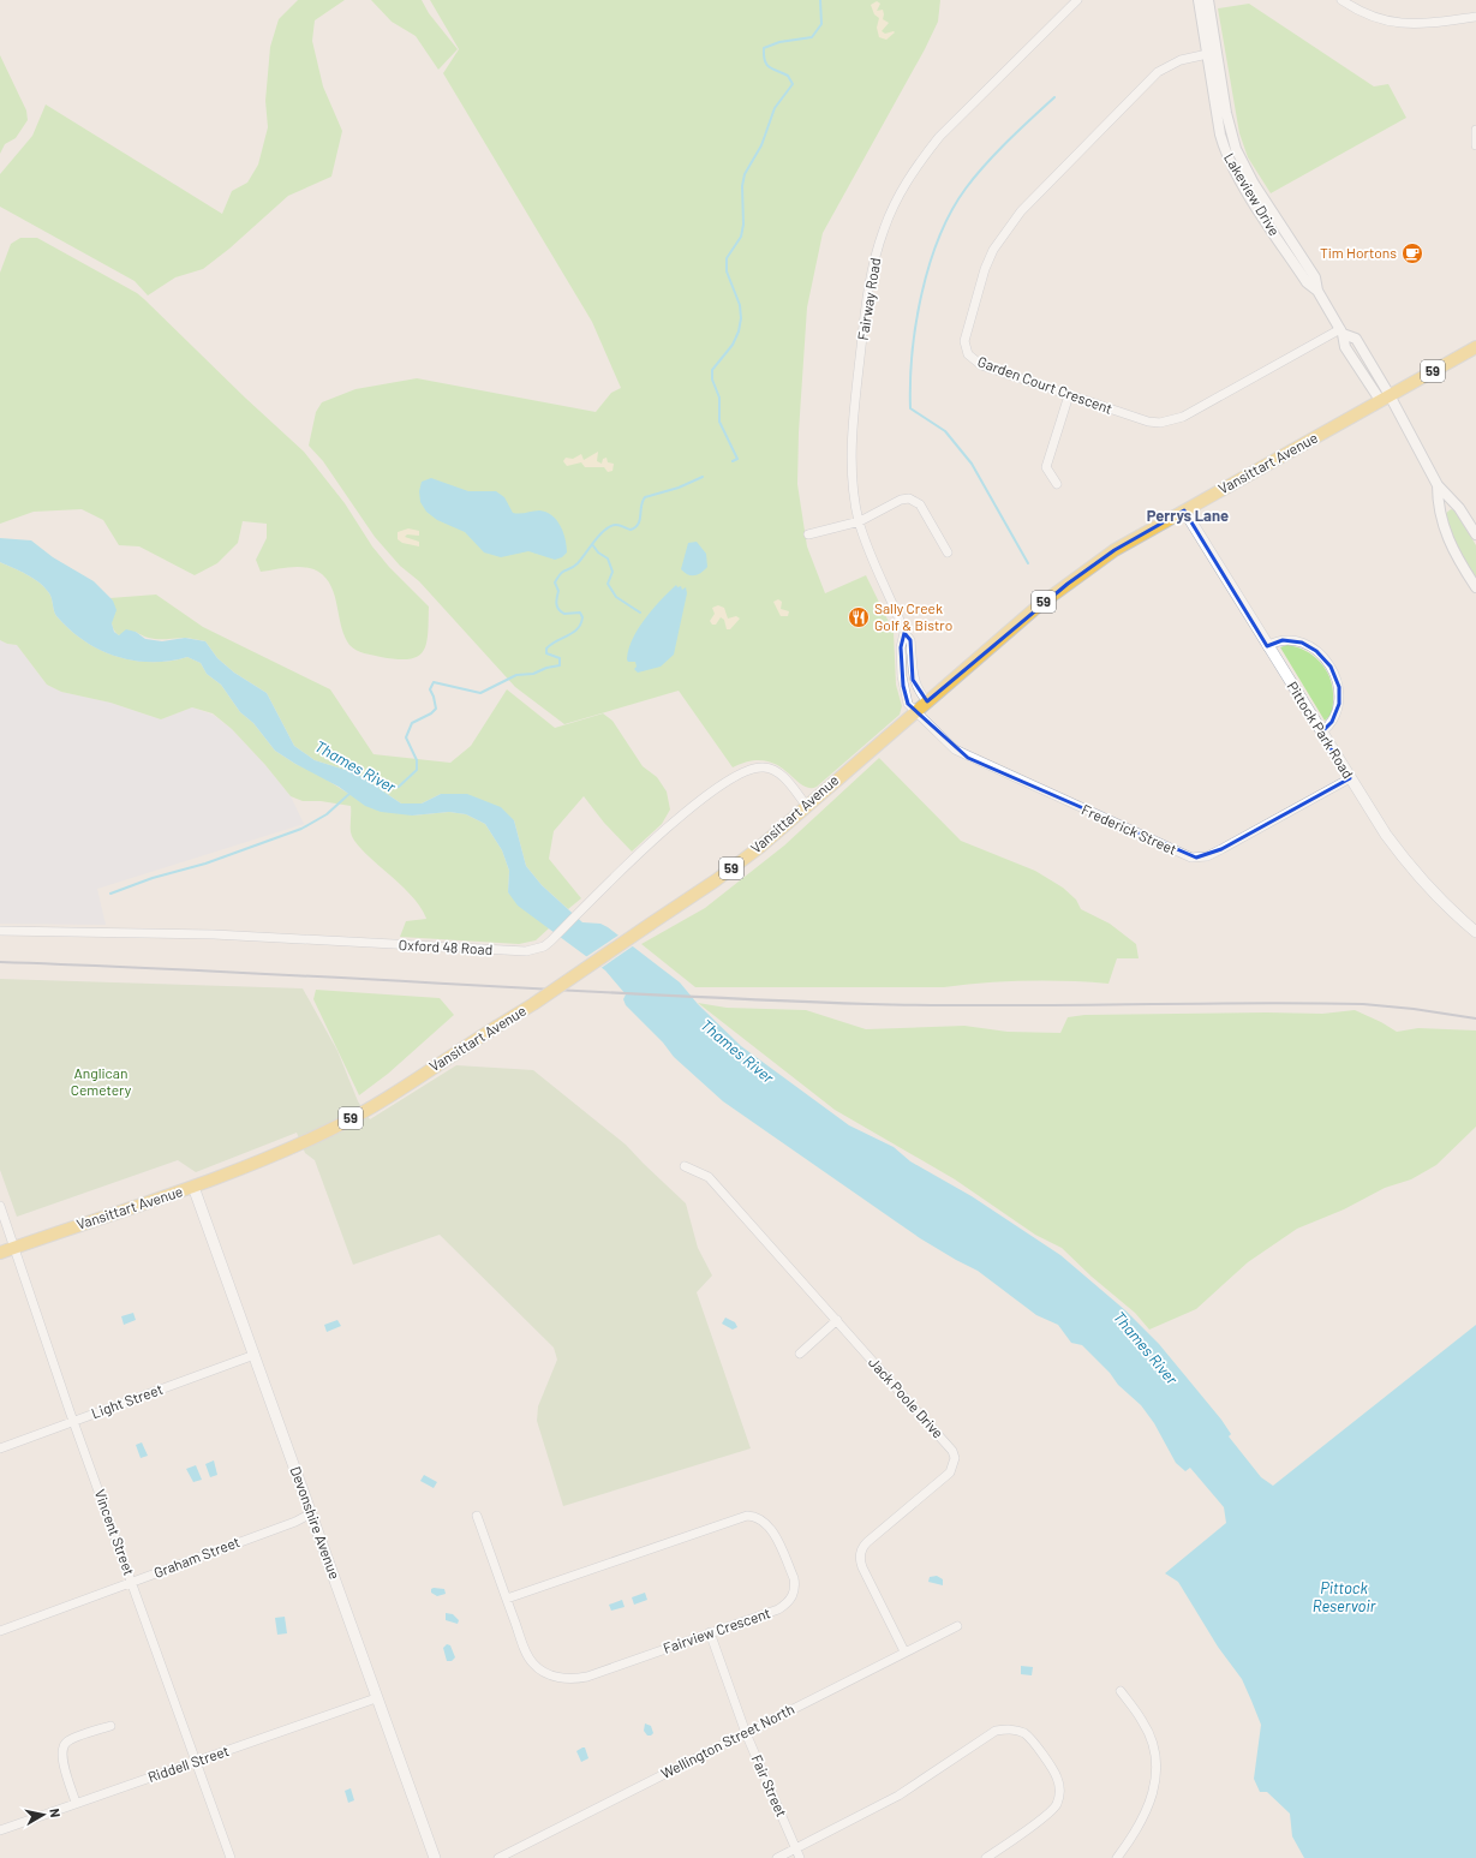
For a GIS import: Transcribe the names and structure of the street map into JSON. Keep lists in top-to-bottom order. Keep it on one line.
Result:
{"streets":{"main road":["59","Vansittart Avenue","Pittock Park Road","Devonshire Avenue"],"street":["Lakeview Drive","Fairway Road","Garden Court Crescent","Frederick Street","Oxford 48 Road","Jack Poole Drive","Light Street","Vincent Street","Graham Street","Fairview Crescent","Wellington Street North","Riddell Street","Fair Street"]},"crossings":[["Lakeview Drive","Garden Court Crescent"],["Lakeview Drive","Vansittart Avenue"],["Fairway Road","Vansittart Avenue"],["Fairway Road","Frederick Street"],["Vansittart Avenue","Pittock Park Road"],["Vansittart Avenue","Frederick Street"],["Vansittart Avenue","Oxford 48 Road"],["Vansittart Avenue","Devonshire Avenue"],["Vansittart Avenue","Vincent Street"],["Pittock Park Road","Frederick Street"],["Jack Poole Drive","Wellington Street North"],["Light Street","Devonshire Avenue"],["Light Street","Vincent Street"],["Devonshire Avenue","Graham Street"],["Devonshire Avenue","Riddell Street"],["Vincent Street","Graham Street"],["Vincent Street","Riddell Street"],["Fairview Crescent","Fair Street"],["Wellington Street North","Fair Street"]],"districts":["Perrys Lane"],"water":["Thames River","Pittock Reservoir"],"parks":["Anglican Cemetery"],"places":{"cafe":["Tim Hortons"],"restaurant":["Sally Creek Golf & Bistro"]},"north":"right"}
